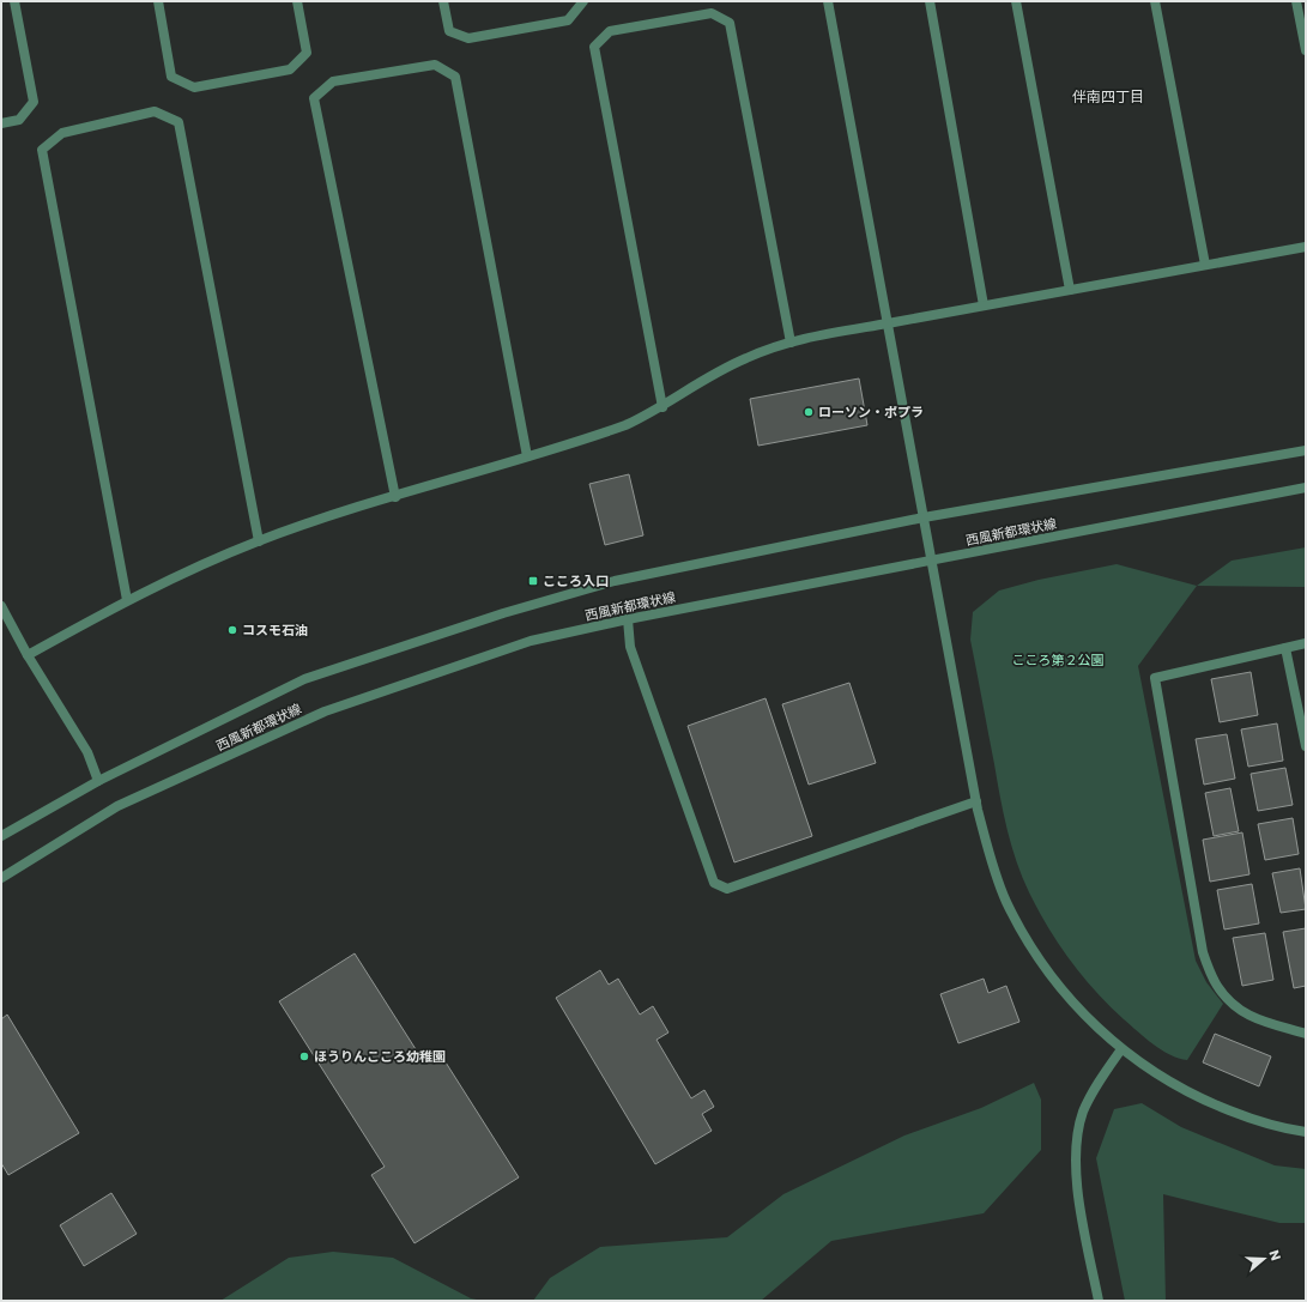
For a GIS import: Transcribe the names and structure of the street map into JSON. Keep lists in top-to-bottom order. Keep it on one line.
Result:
{"streets":{"street":["西風新都環状線"]},"districts":["伴南四丁目"],"parks":["こころ第２公園"],"places":{"other":["ローソン・ポプラ","コスモ石油","ほうりんこころ幼稚園"],"transit":["こころ入口"]},"north":"right"}
